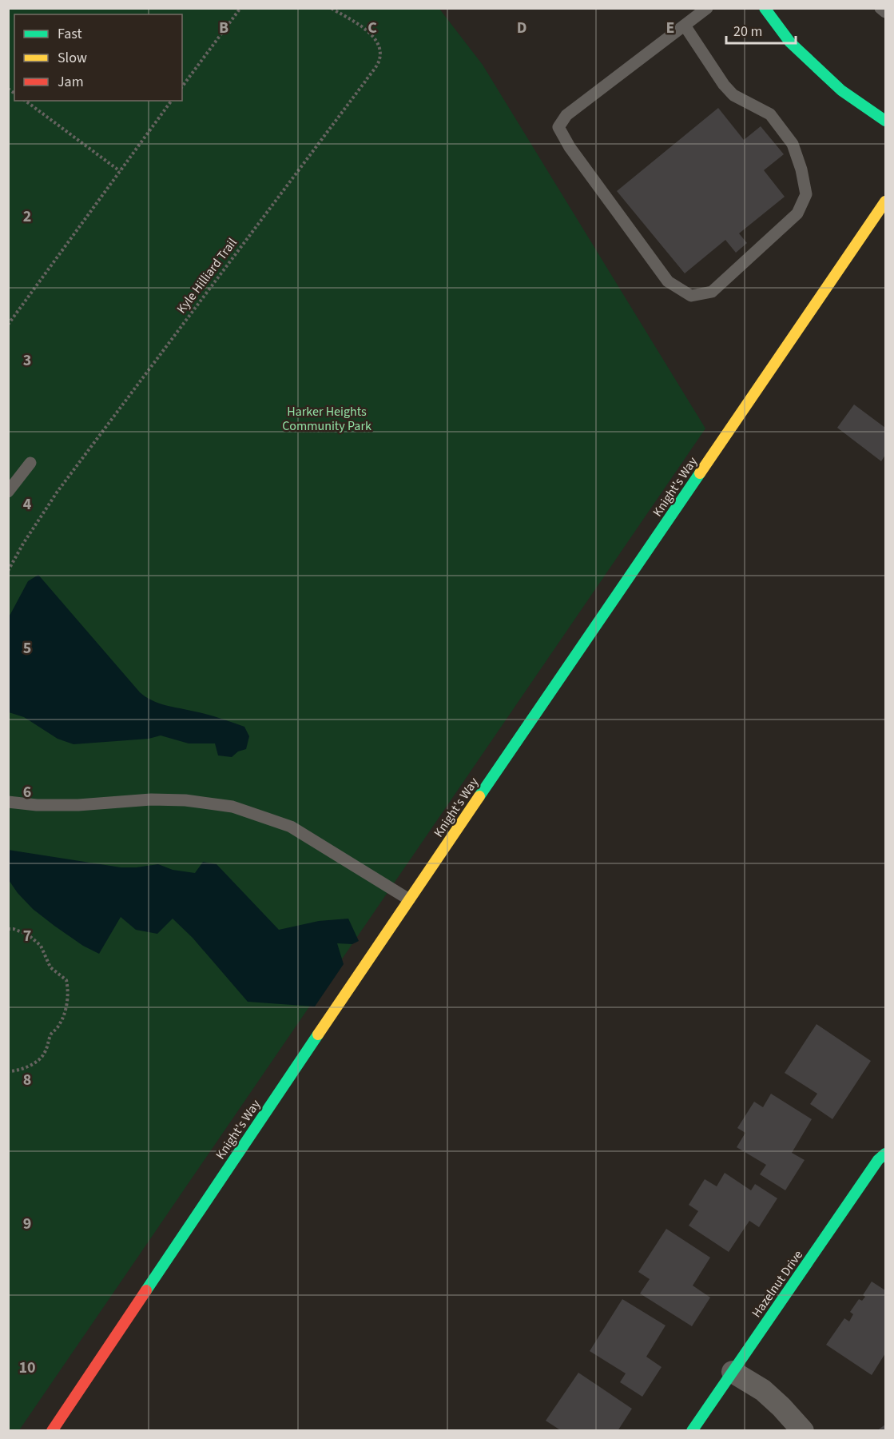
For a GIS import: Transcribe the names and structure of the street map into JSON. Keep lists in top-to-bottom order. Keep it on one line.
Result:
{"streets":{"main road":["Knight's Way","Hazelnut Drive"],"path":["Kyle Hilliard Trail"]},"parks":["Harker Heights Community Park"],"legend":["Fast","Slow","Jam"],"scale_bar":"20 m","grid":{"columns":["B","C","D","E"],"rows":["2","3","4","5","6","7","8","9","10"]}}
